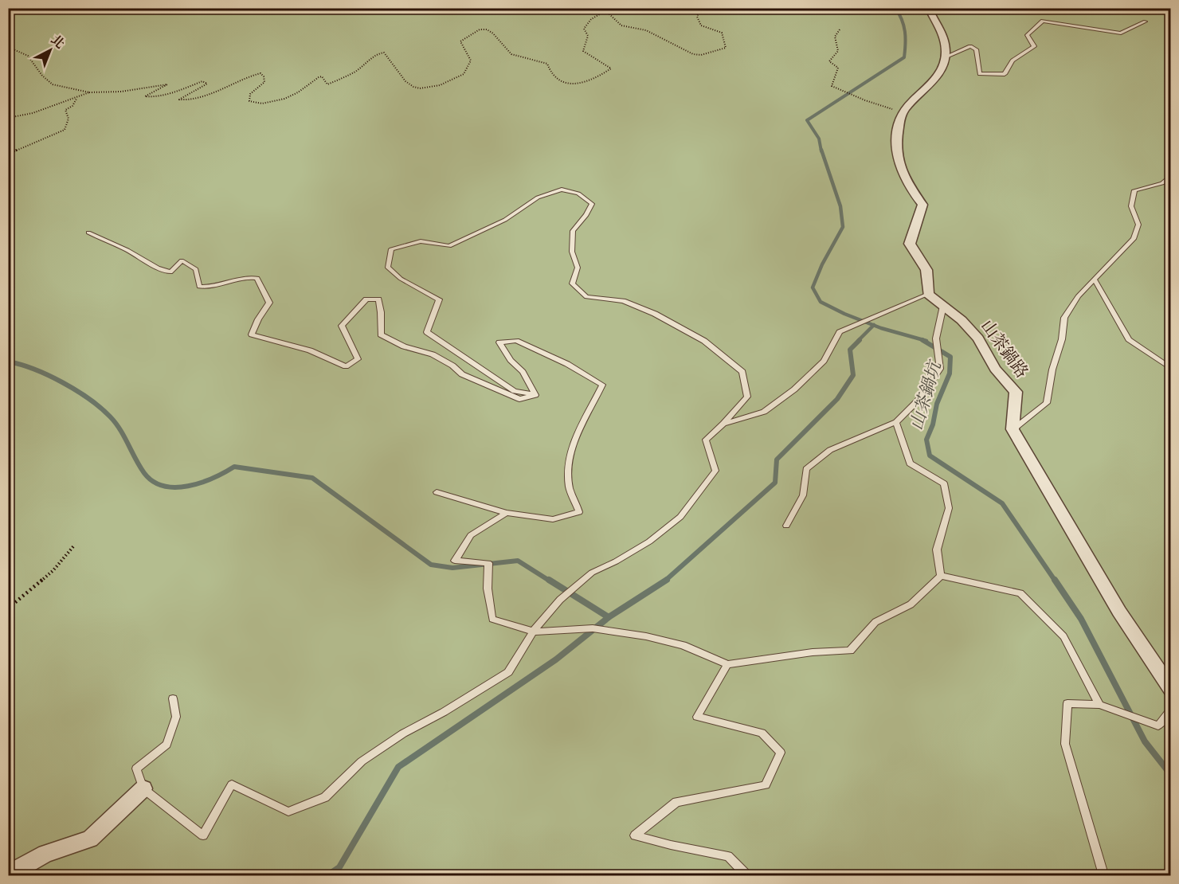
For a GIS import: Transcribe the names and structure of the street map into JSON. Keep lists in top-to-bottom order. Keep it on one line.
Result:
{"streets":{"street":["山茶鍋路"]},"water":["山茶鍋坑"],"north":"top right"}
